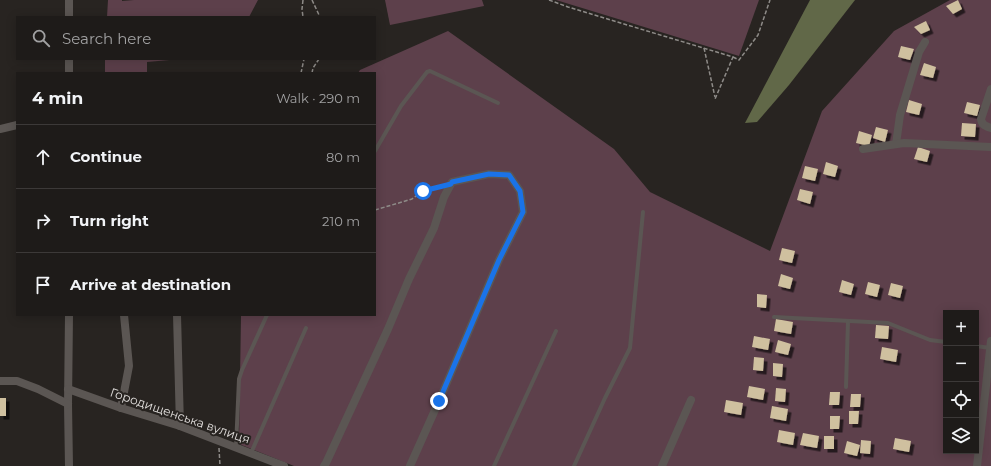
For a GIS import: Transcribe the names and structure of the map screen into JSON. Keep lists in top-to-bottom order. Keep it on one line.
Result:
{"streets":{"street":["Городищенська вулиця"]},"page":{"search":"Search here","heading":["4 min","Walk · 290 m"],"list":[["Continue","80 m"],["Turn right","210 m"],"Arrive at destination"],"map_buttons":["+","−"]}}
